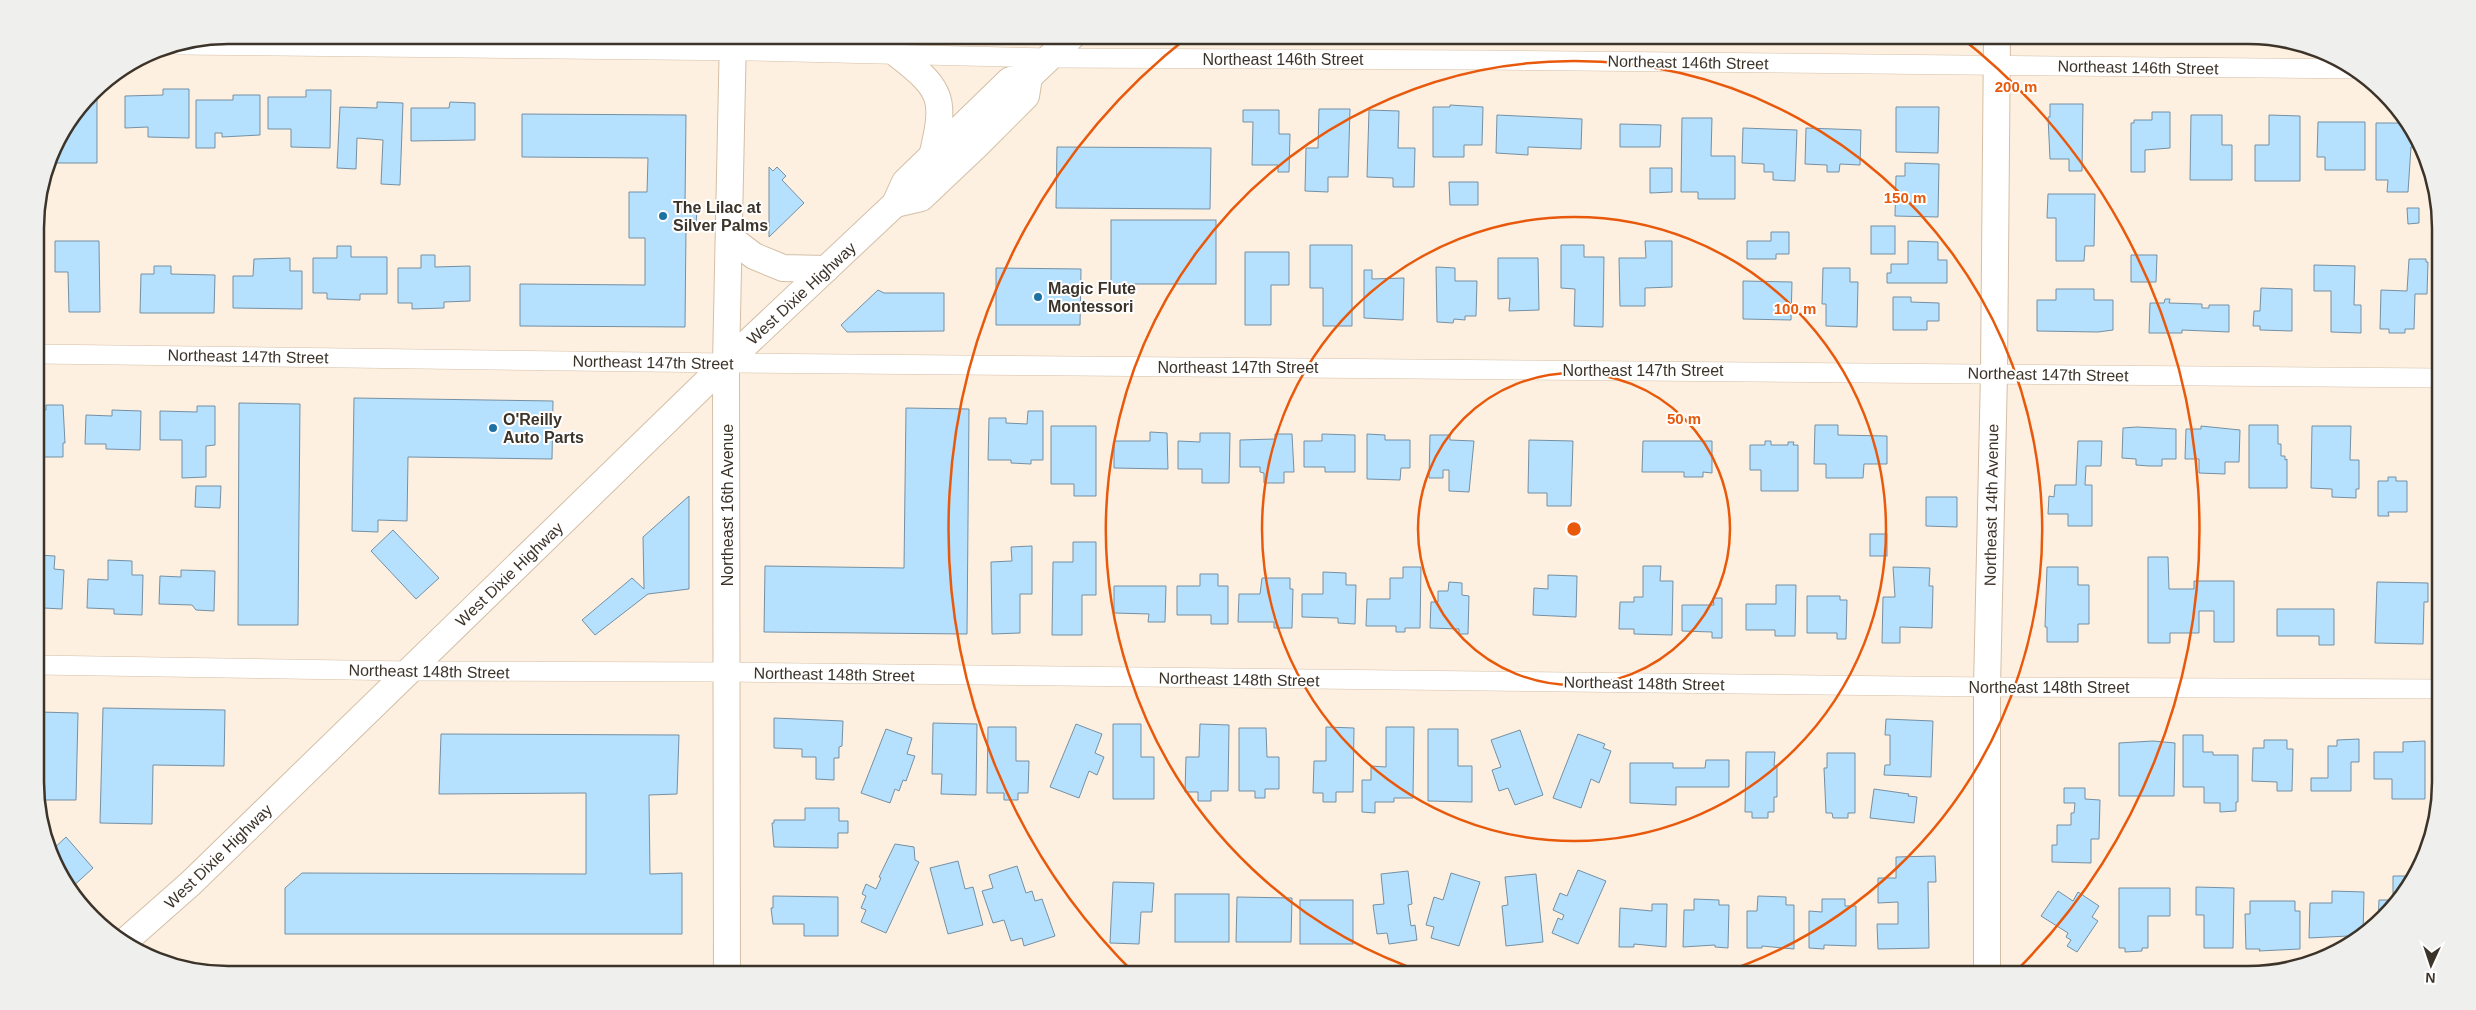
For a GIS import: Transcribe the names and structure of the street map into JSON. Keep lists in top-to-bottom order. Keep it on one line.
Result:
{"streets":{"street":["Northeast 146th Street","West Dixie Highway","Northeast 147th Street","Northeast 16th Avenue","Northeast 14th Avenue","Northeast 148th Street"]},"crossings":[["Northeast 146th Street","West Dixie Highway"],["Northeast 146th Street","Northeast 14th Avenue"],["West Dixie Highway","Northeast 147th Street"],["West Dixie Highway","Northeast 16th Avenue"],["West Dixie Highway","Northeast 148th Street"],["Northeast 147th Street","Northeast 16th Avenue"],["Northeast 147th Street","Northeast 14th Avenue"],["Northeast 16th Avenue","Northeast 148th Street"],["Northeast 14th Avenue","Northeast 148th Street"]],"places":["The Lilac at Silver Palms","Magic Flute Montessori","O'Reilly Auto Parts"],"north":"bottom","rings":["200 m","150 m","100 m","50 m"]}
